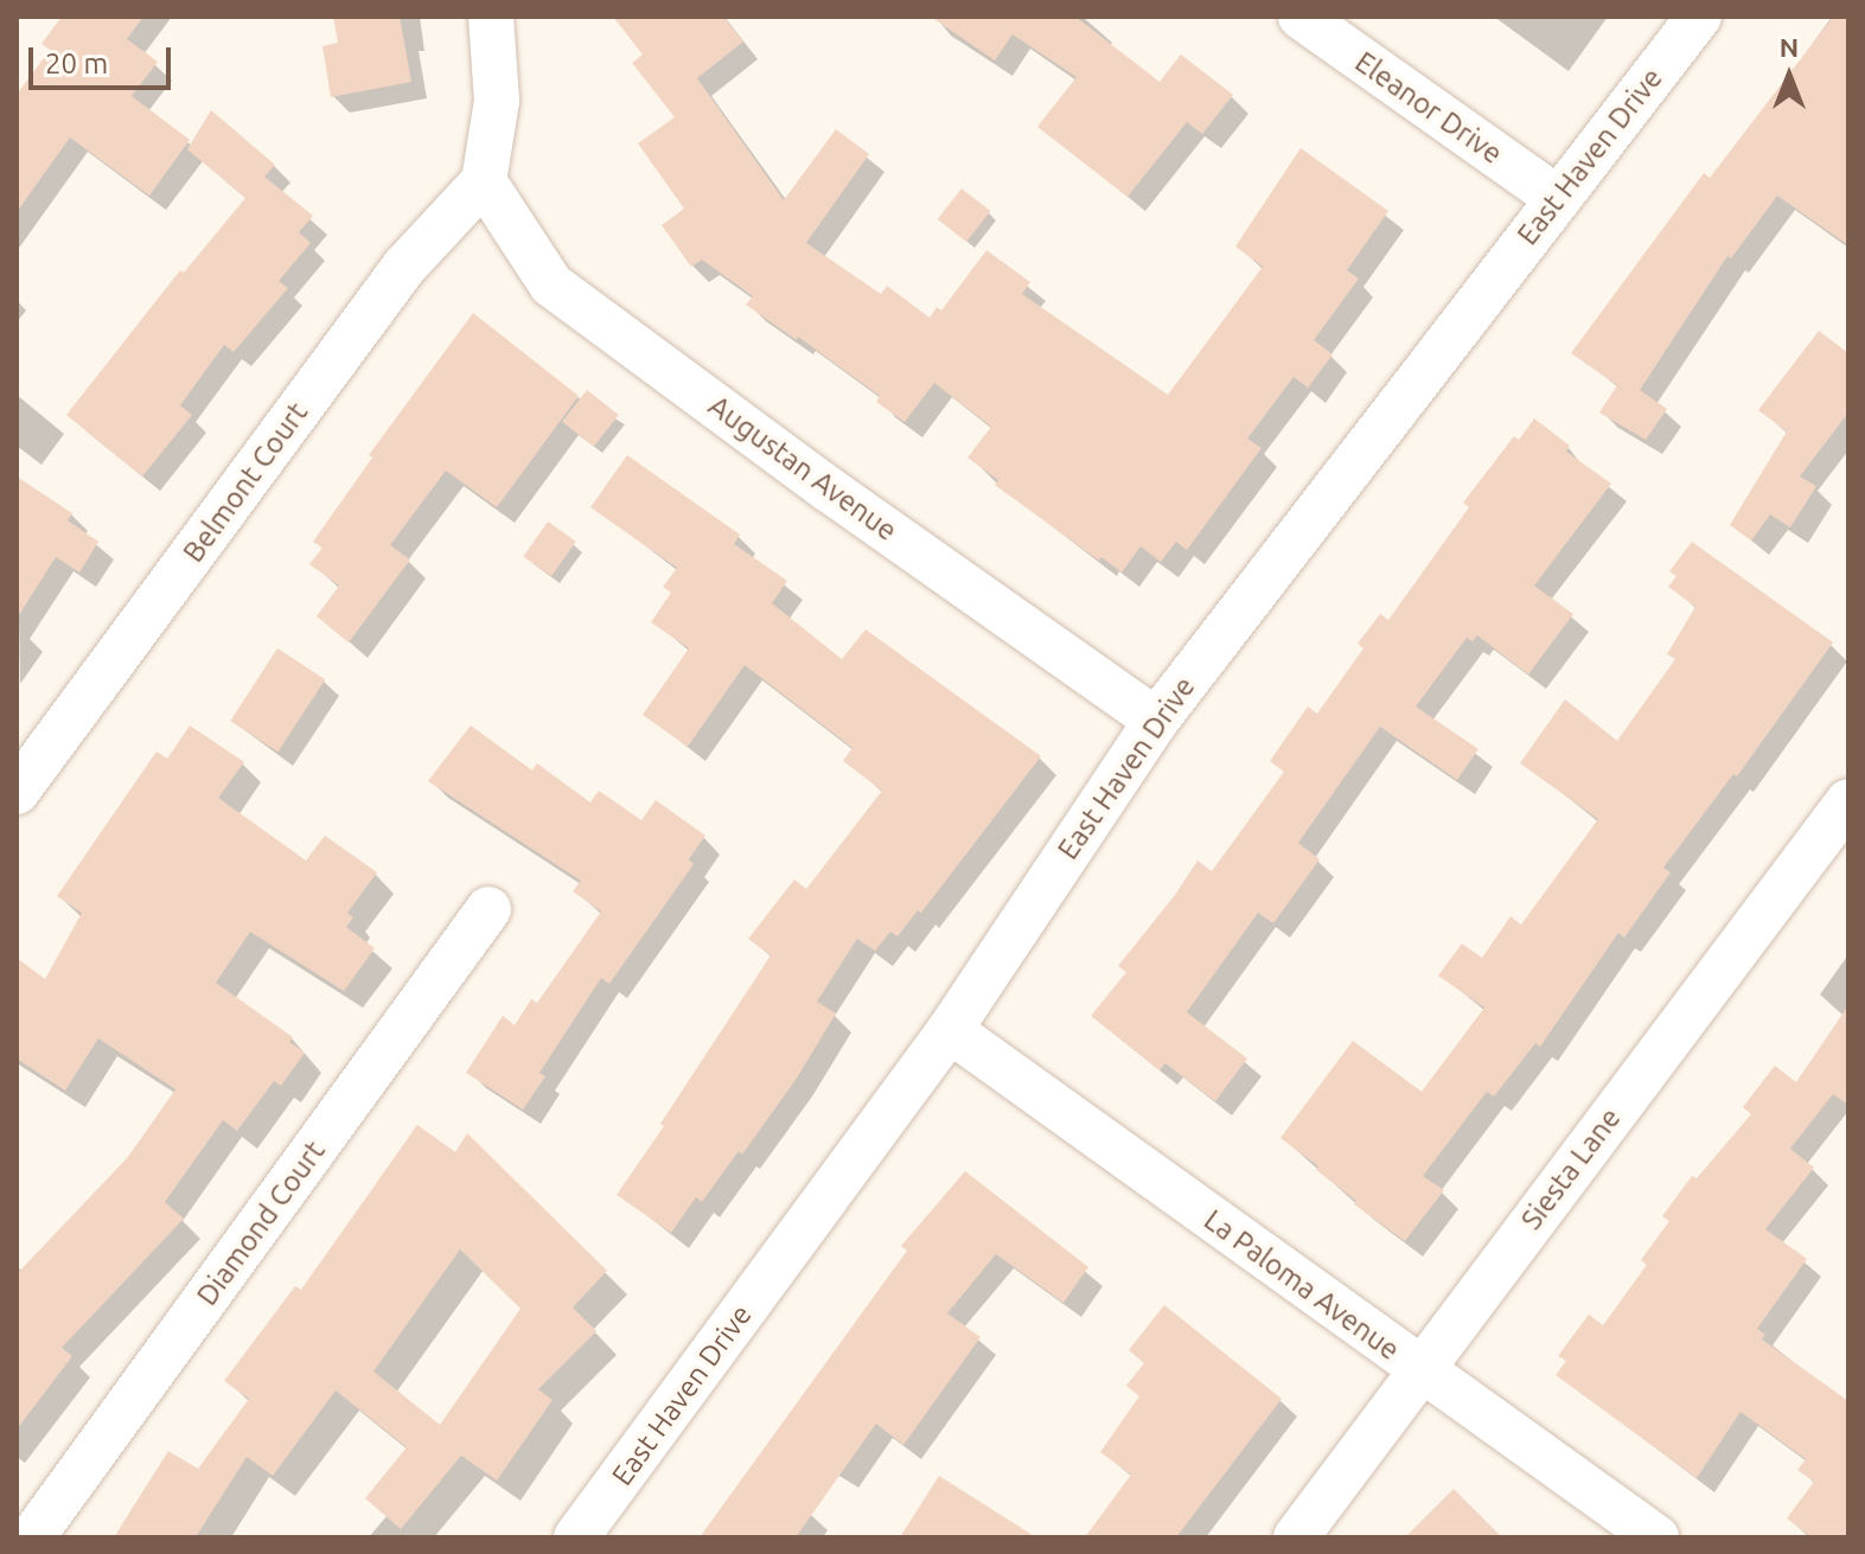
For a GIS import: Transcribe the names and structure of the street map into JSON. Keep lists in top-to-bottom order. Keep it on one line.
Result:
{"streets":{"street":["Eleanor Drive","East Haven Drive","Augustan Avenue","Belmont Court","Siesta Lane","Diamond Court","La Paloma Avenue"]},"crossings":[["Eleanor Drive","East Haven Drive"],["East Haven Drive","Augustan Avenue"],["East Haven Drive","La Paloma Avenue"],["Augustan Avenue","Belmont Court"],["Siesta Lane","La Paloma Avenue"]],"scale_bar":"20 m","north":"top"}
